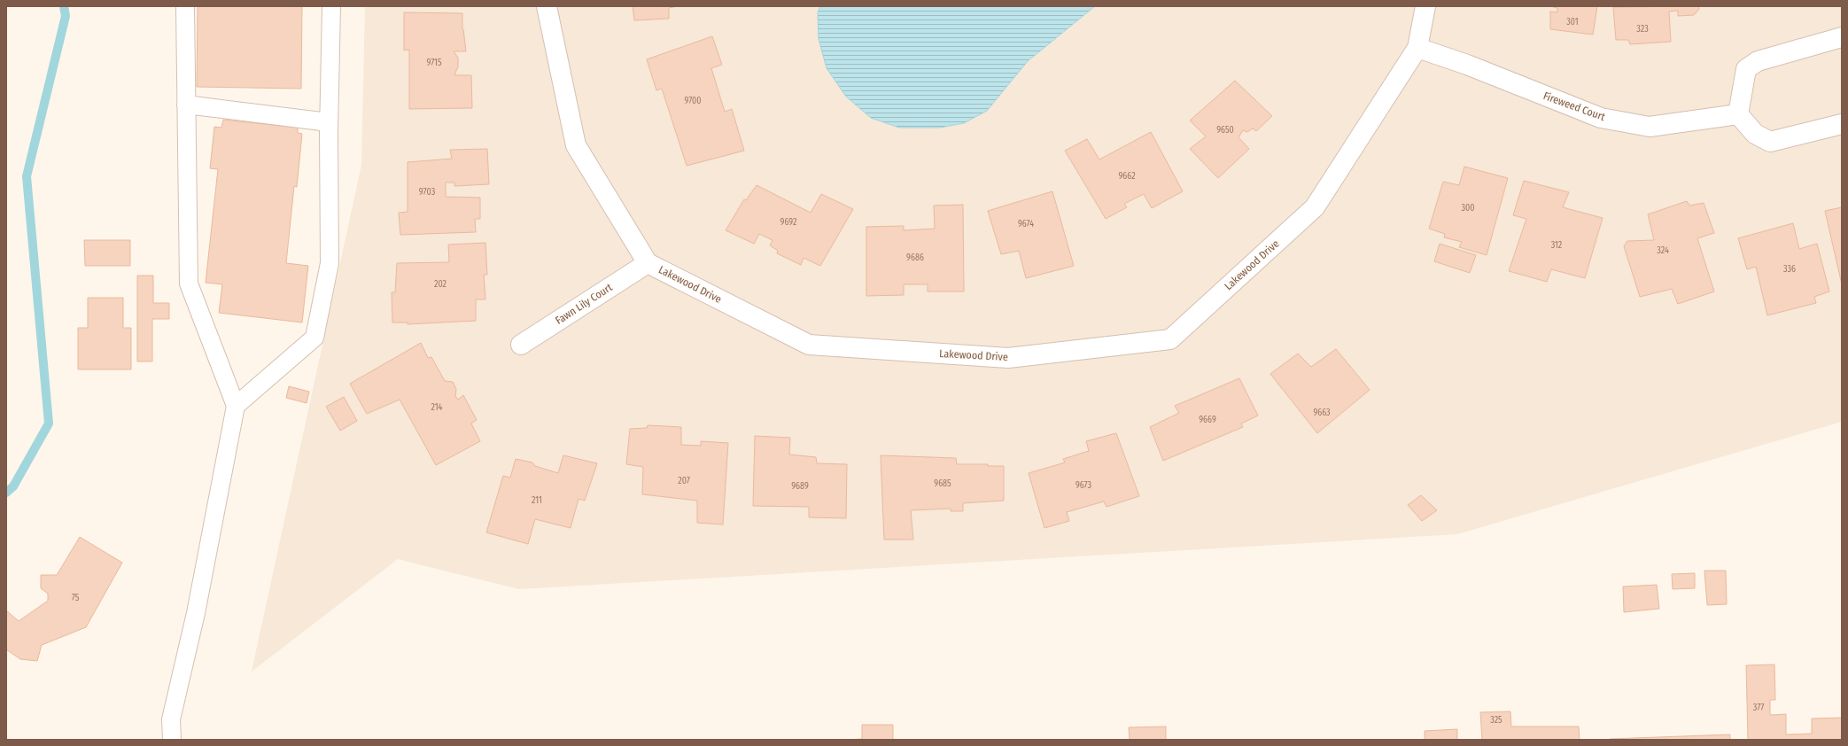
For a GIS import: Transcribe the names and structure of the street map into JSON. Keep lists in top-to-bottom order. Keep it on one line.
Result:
{"streets":{"street":["Fireweed Court","Lakewood Drive","Fawn Lily Court"]},"crossings":[["Fireweed Court","Lakewood Drive"],["Lakewood Drive","Fawn Lily Court"]],"house_numbers":["301","323","9715","9700","9650","9662","9703","300","9692","9674","312","324","9686","336","202","214","9663","9669","207","9685","9673","9689","211","75","377","325"]}
